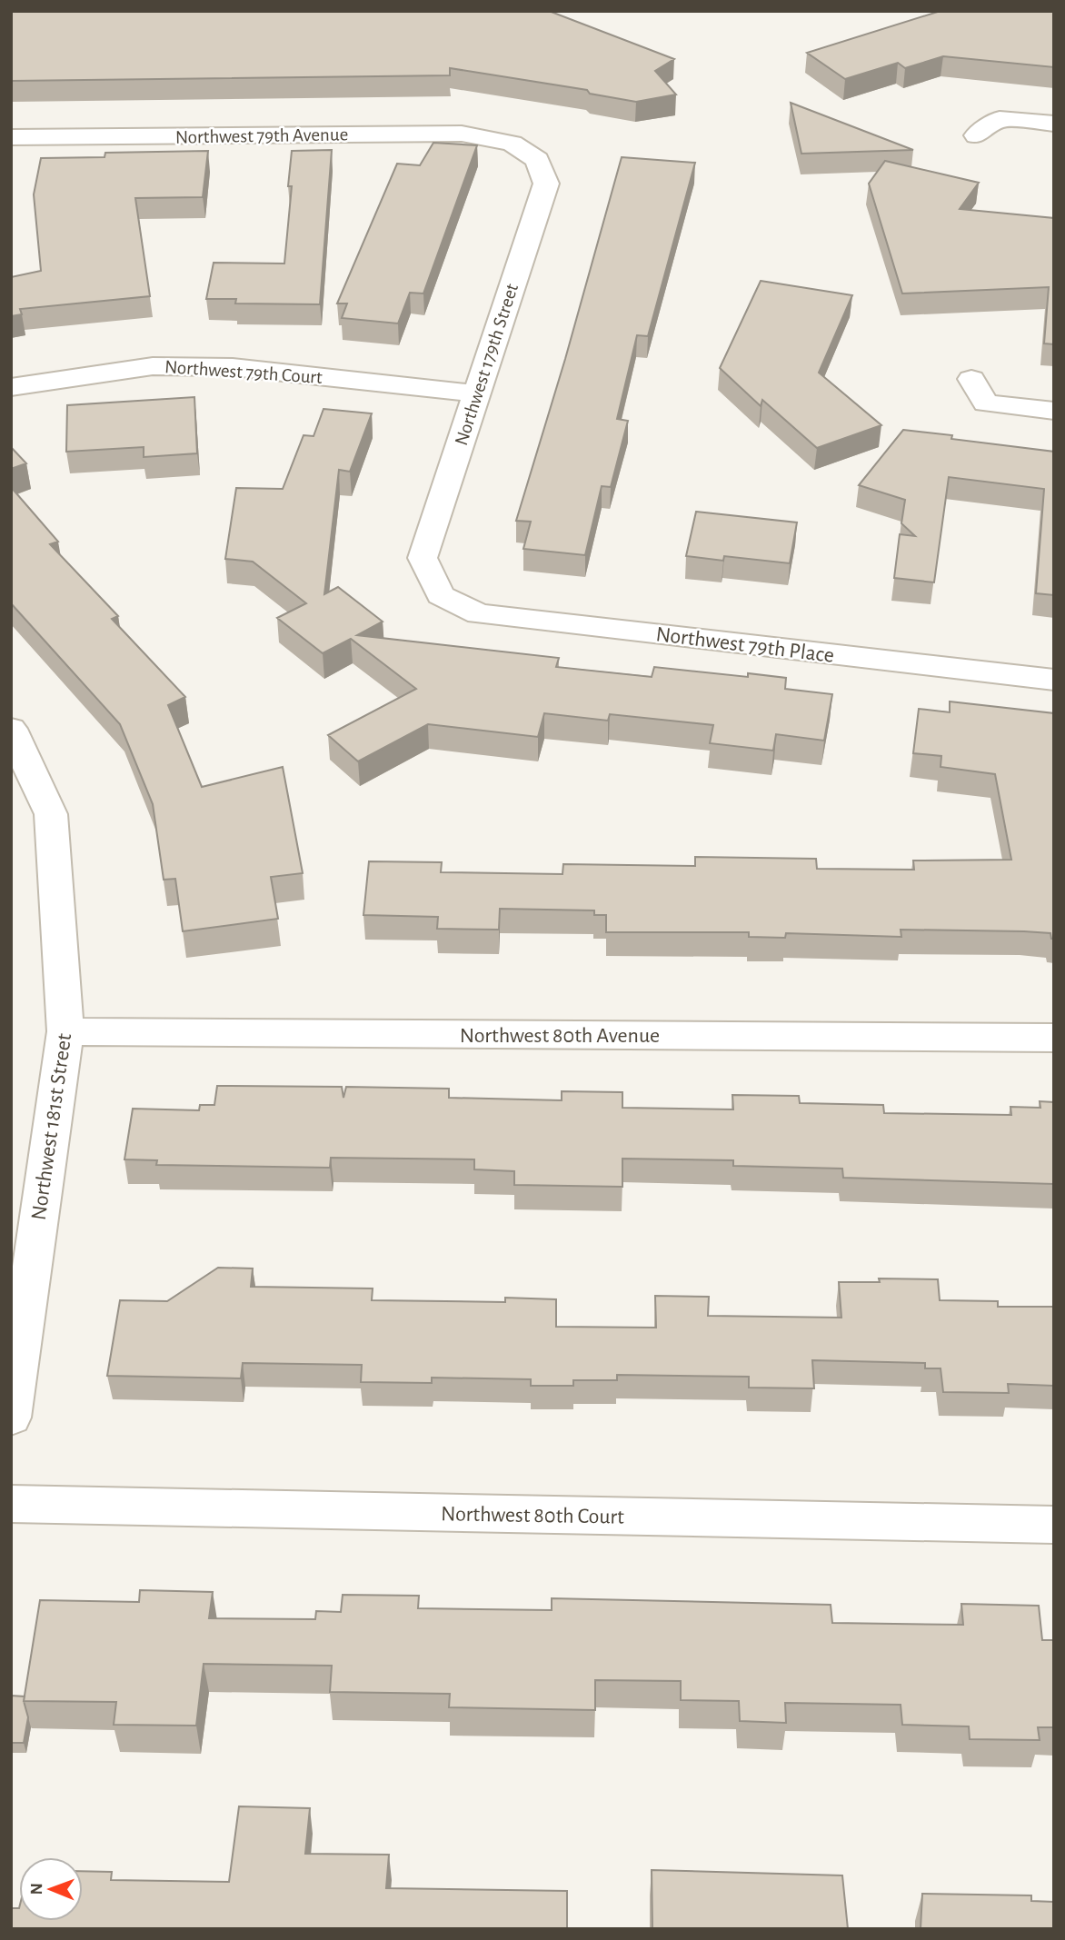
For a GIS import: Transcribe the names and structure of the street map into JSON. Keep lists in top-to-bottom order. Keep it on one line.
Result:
{"streets":{"street":["Northwest 79th Avenue","Northwest 179th Street","Northwest 79th Court","Northwest 79th Place","Northwest 80th Avenue","Northwest 181st Street","Northwest 80th Court"]},"crossings":[["Northwest 79th Avenue","Northwest 179th Street"],["Northwest 179th Street","Northwest 79th Court"],["Northwest 179th Street","Northwest 79th Place"],["Northwest 80th Avenue","Northwest 181st Street"]],"north":"left"}
